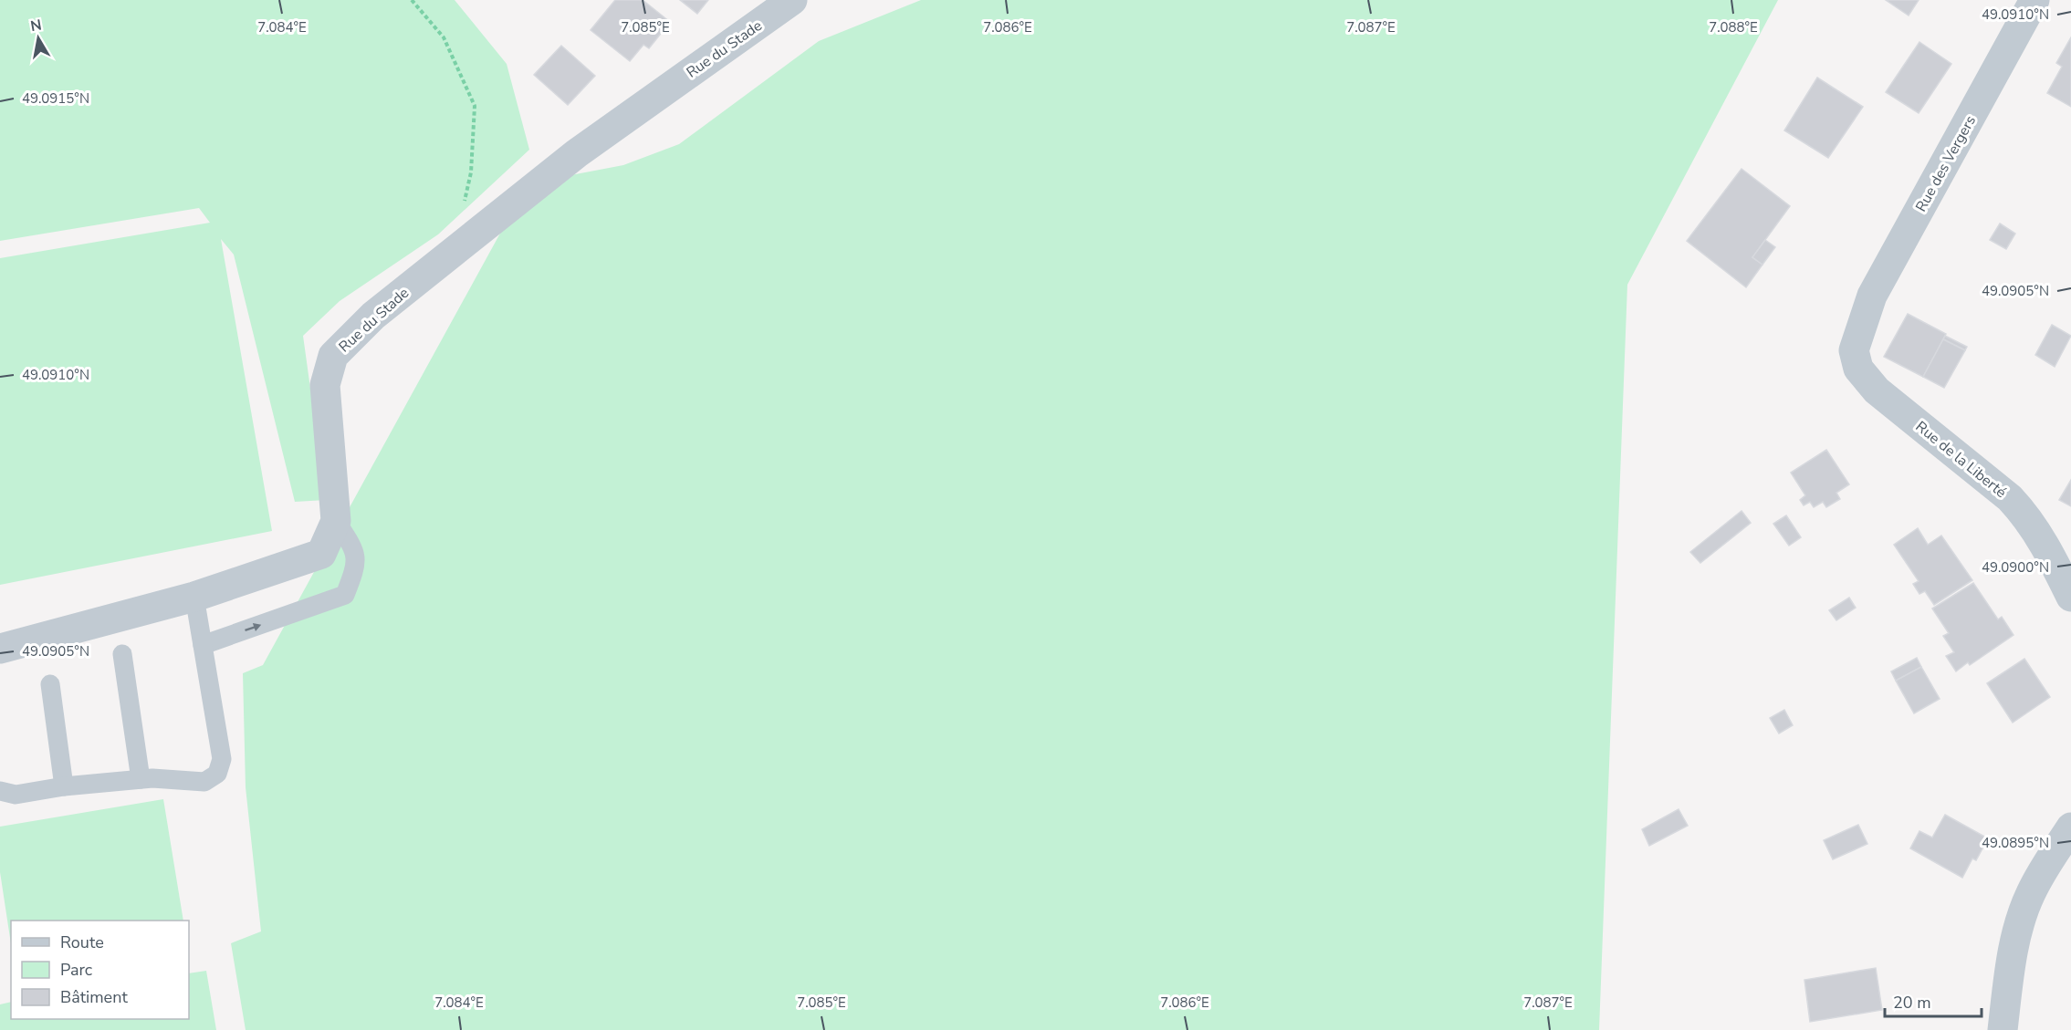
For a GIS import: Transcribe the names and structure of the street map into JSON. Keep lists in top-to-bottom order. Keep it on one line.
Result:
{"streets":{"street":["Rue du Stade","Rue des Vergers","Rue de la Liberté"]},"crossings":[["Rue des Vergers","Rue de la Liberté"]],"legend":["Route","Parc","Bâtiment"],"scale_bar":"20 m","north":"top","coordinates":["49.0910°N","7.084°E","7.085°E","7.086°E","7.087°E","7.088°E","49.0915°N","49.0905°N","49.0900°N","49.0895°N"]}
